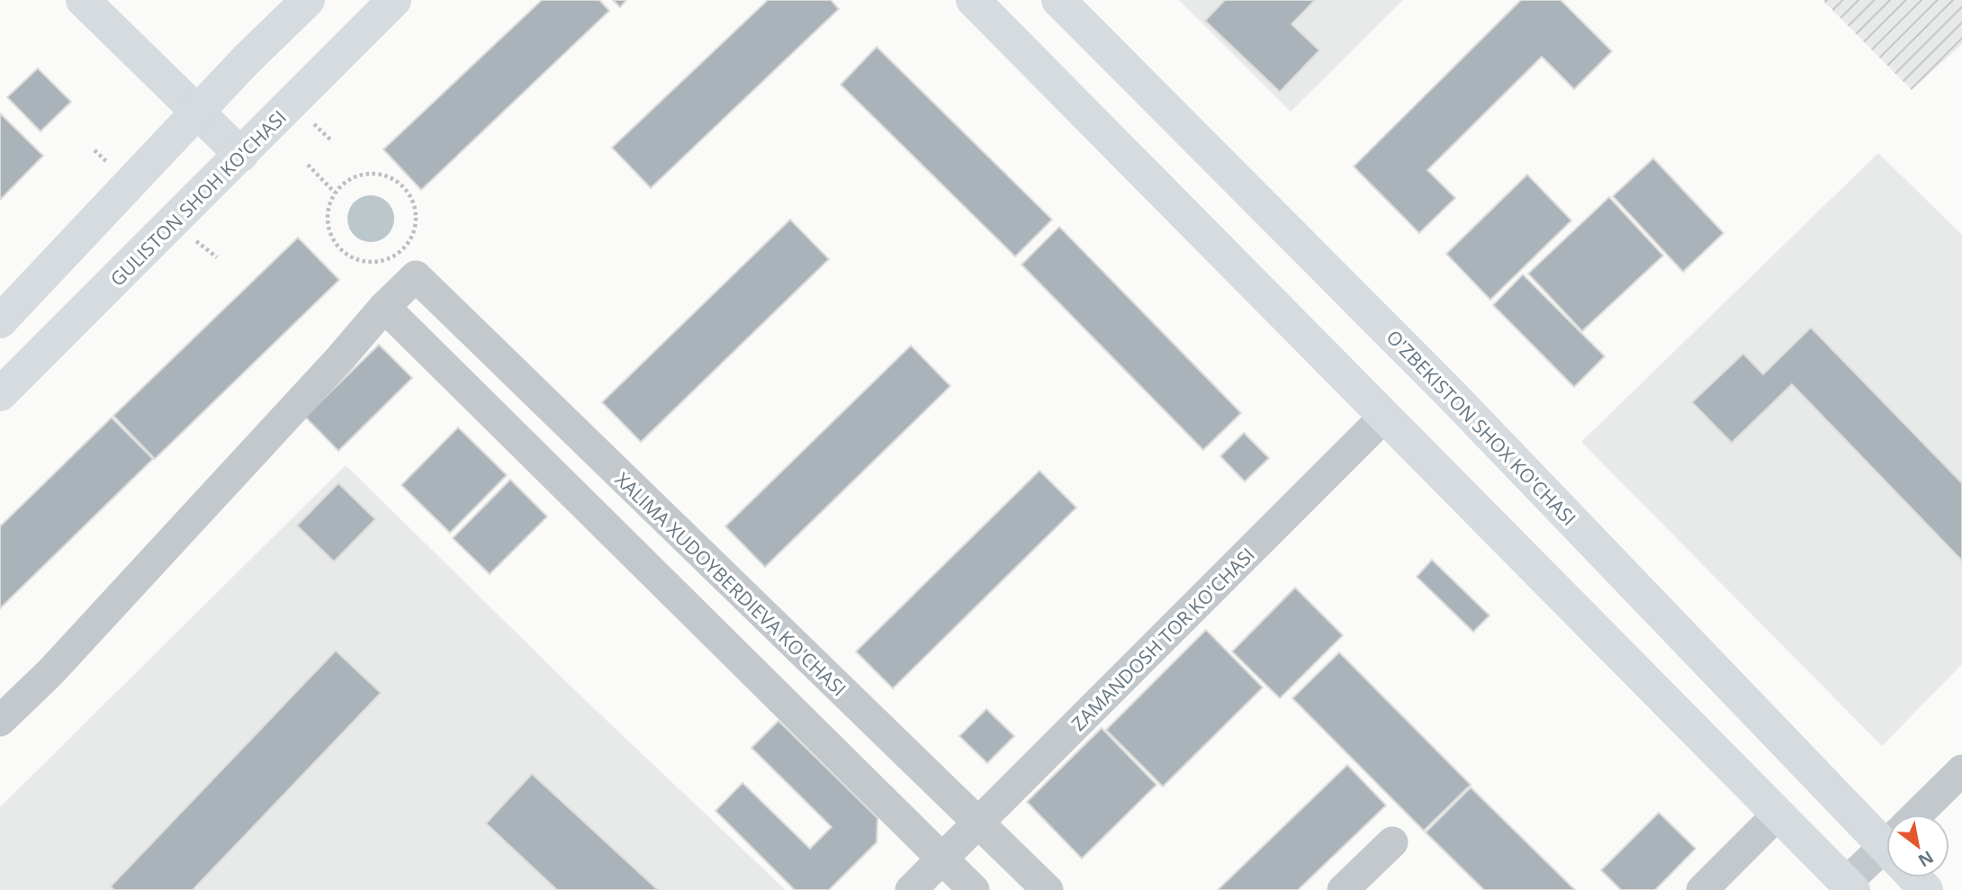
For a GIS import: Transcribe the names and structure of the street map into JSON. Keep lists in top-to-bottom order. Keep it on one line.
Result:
{"streets":{"main road":["GULISTON SHOH KO'CHASI","O'ZBEKISTON SHOX KO'CHASI"],"street":["XALIMA XUDOYBERDIEVA KO'CHASI","ZAMANDOSH TOR KO'CHASI"]},"crossings":[["XALIMA XUDOYBERDIEVA KO'CHASI","ZAMANDOSH TOR KO'CHASI"]],"north":"bottom right"}
